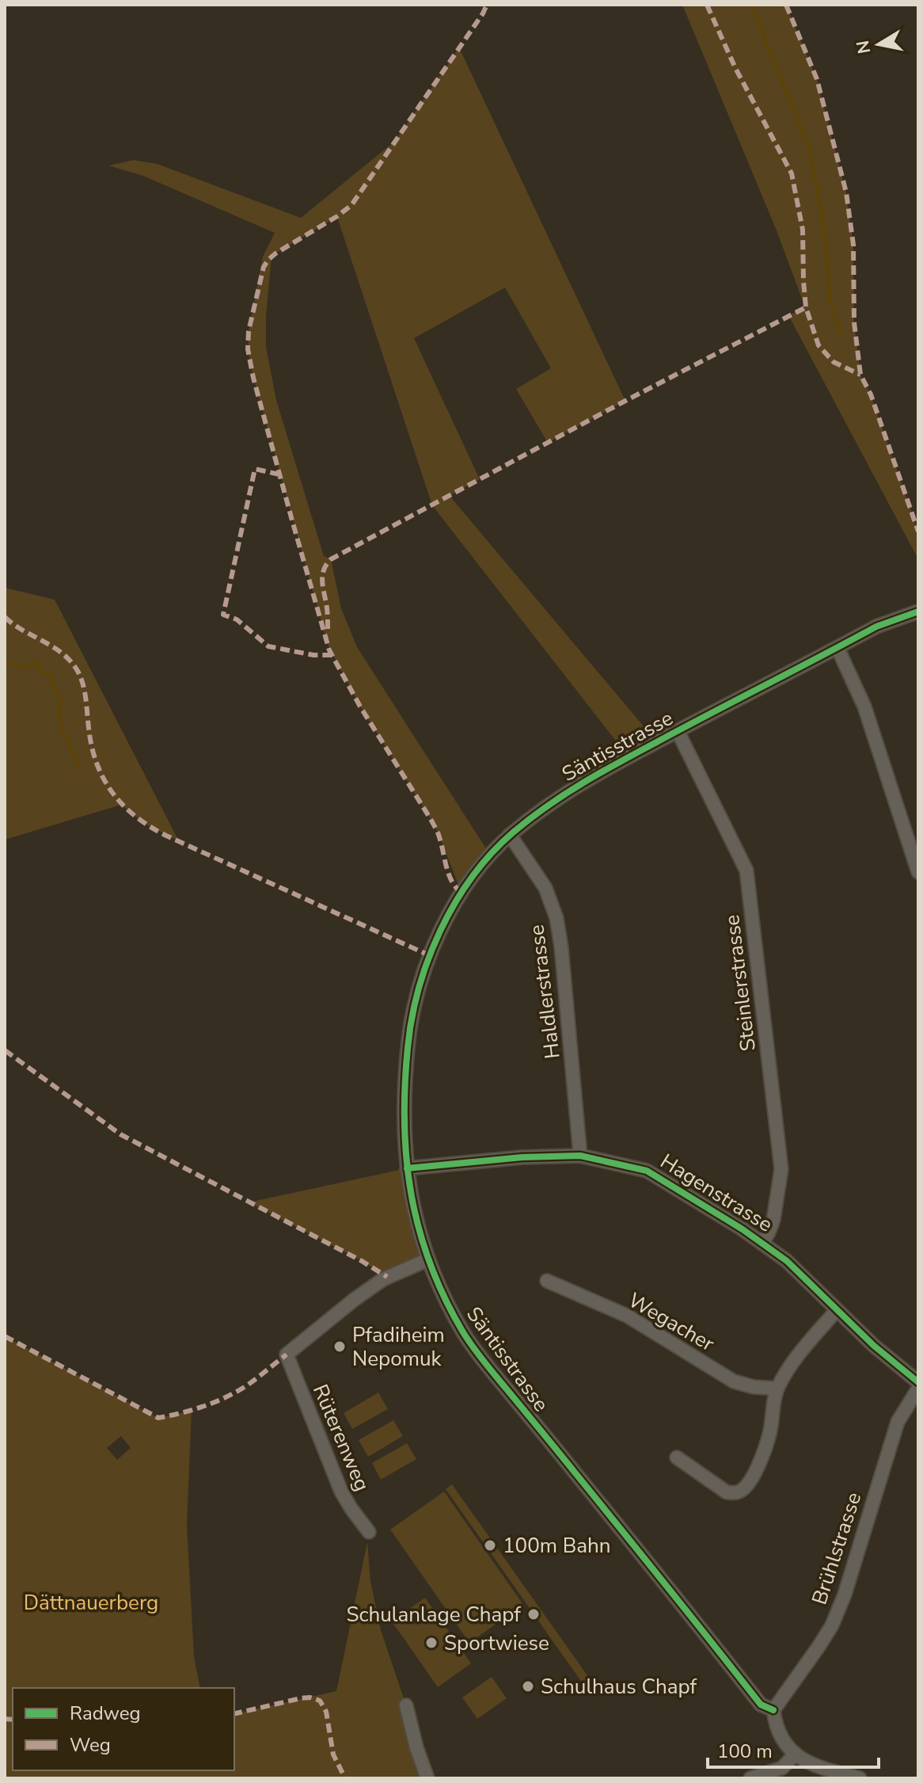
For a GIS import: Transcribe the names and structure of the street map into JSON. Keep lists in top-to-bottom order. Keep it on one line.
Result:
{"streets":{"street":["Säntisstrasse","Steinlerstrasse","Haldlerstrasse","Hagenstrasse","Wegacher","Rüterenweg","Brühlstrasse"]},"crossings":[["Säntisstrasse","Steinlerstrasse"],["Säntisstrasse","Haldlerstrasse"],["Säntisstrasse","Hagenstrasse"],["Säntisstrasse","Rüterenweg"],["Säntisstrasse","Brühlstrasse"],["Steinlerstrasse","Hagenstrasse"],["Haldlerstrasse","Hagenstrasse"]],"parks":["Dättnauerberg"],"places":["Pfadiheim Nepomuk","100m Bahn","Schulanlage Chapf","Sportwiese","Schulhaus Chapf"],"legend":["Radweg","Weg"],"scale_bar":"100 m","north":"left"}
